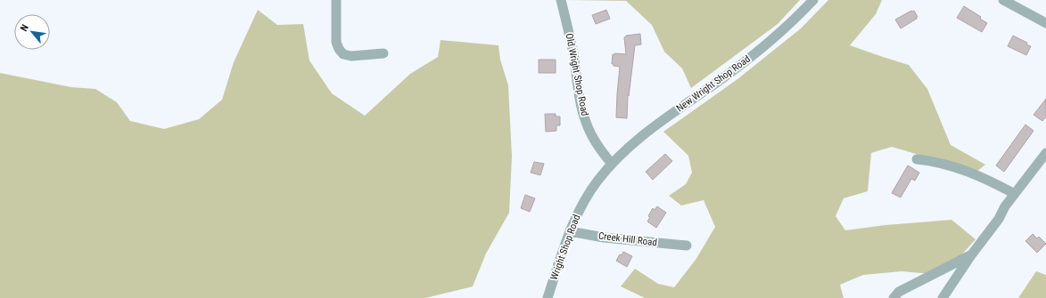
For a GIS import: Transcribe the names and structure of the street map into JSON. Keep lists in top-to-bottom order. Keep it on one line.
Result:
{"streets":{"street":["Old Wright Shop Road","New Wright Shop Road","Creek Hill Road","Wright Shop Road"]},"crossings":[["Old Wright Shop Road","New Wright Shop Road"],["Old Wright Shop Road","Wright Shop Road"],["New Wright Shop Road","Wright Shop Road"],["Creek Hill Road","Wright Shop Road"]],"north":"top left"}
